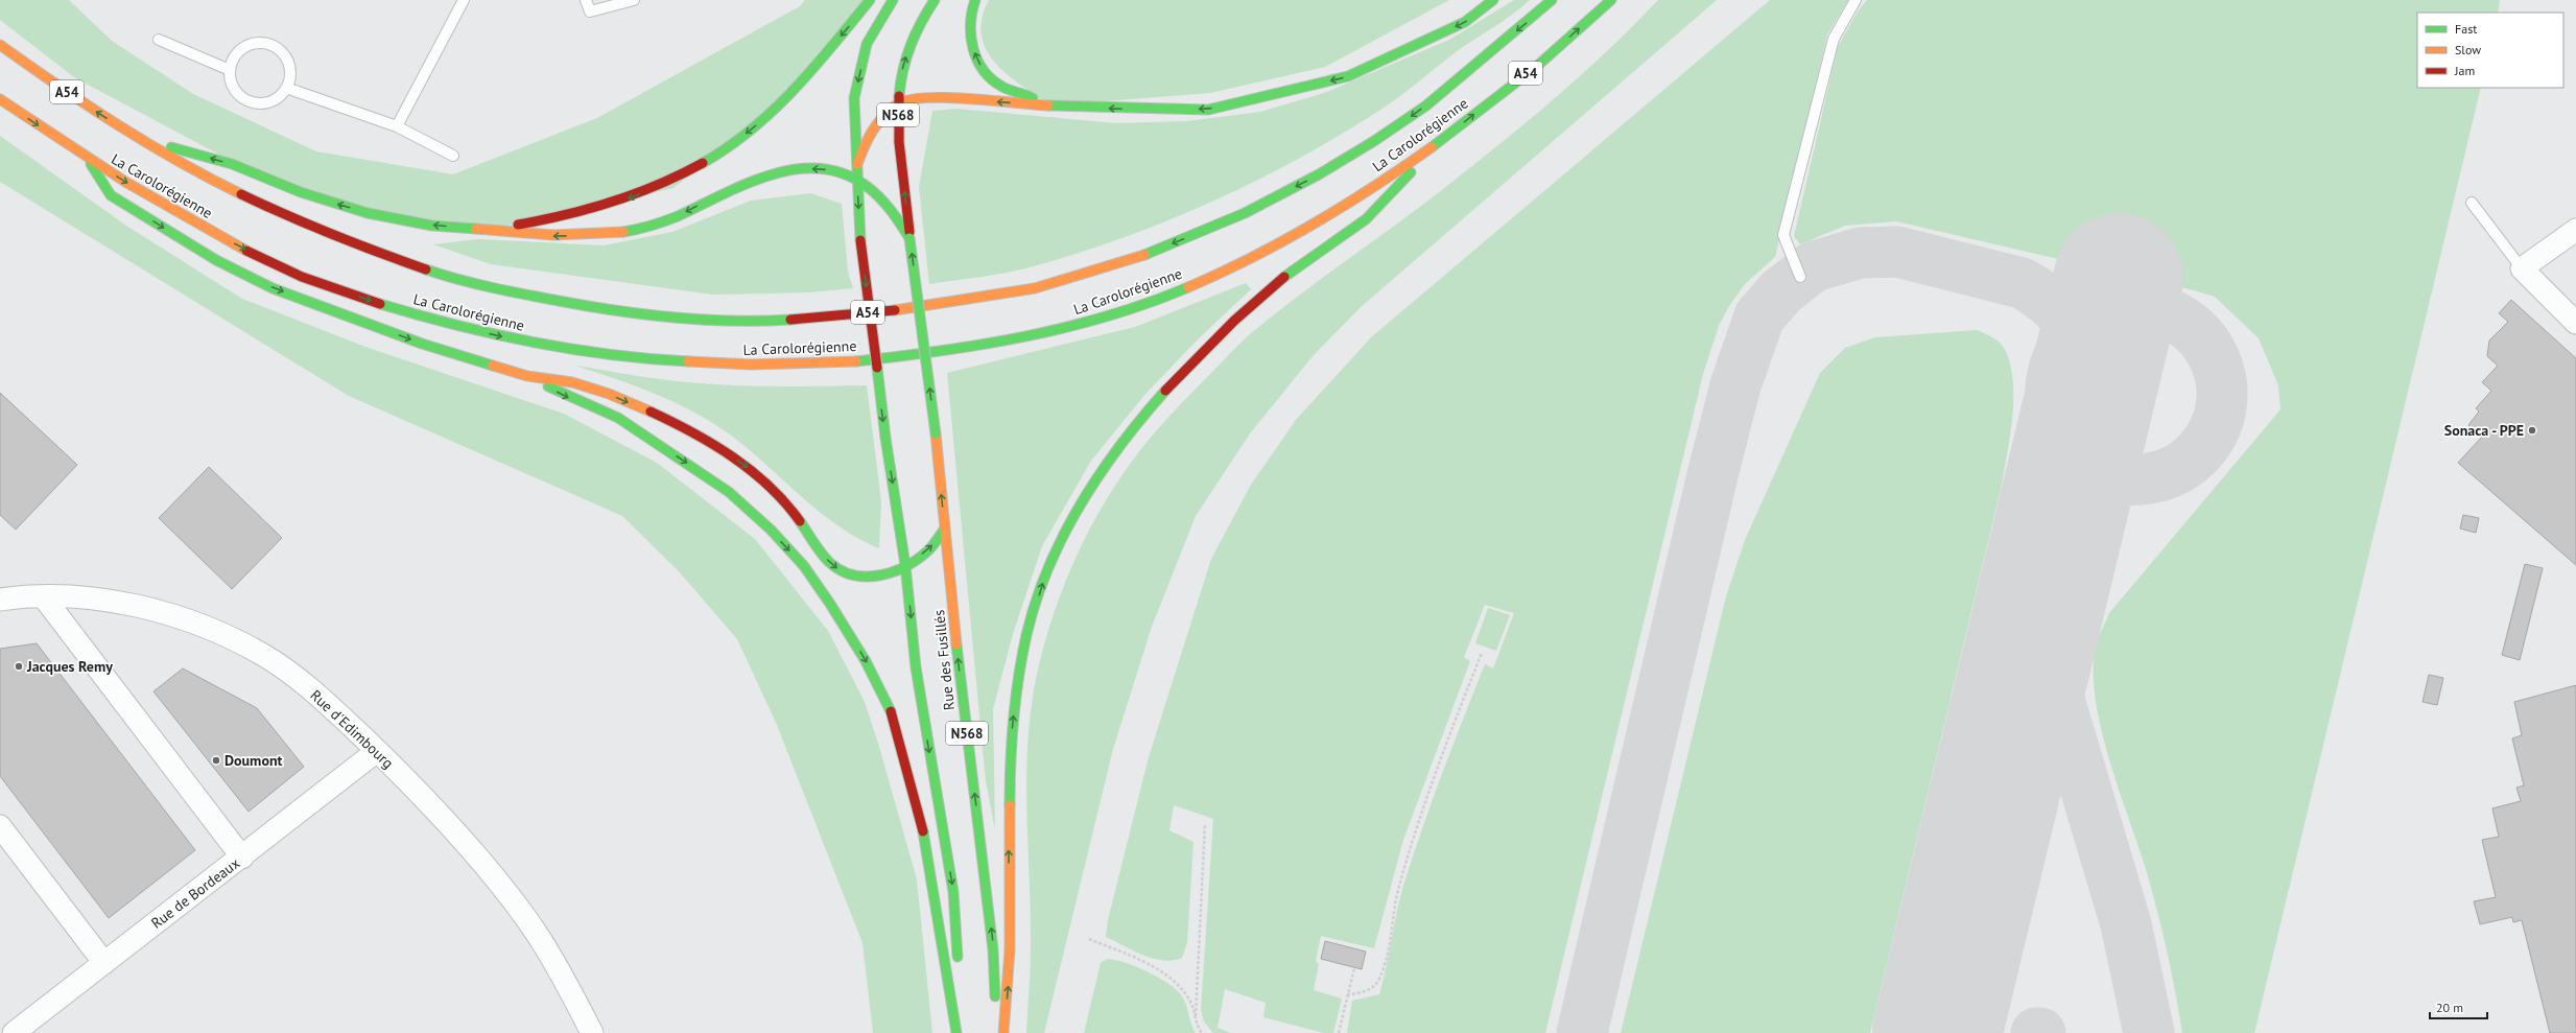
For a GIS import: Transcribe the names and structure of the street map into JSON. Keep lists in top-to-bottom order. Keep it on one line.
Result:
{"streets":{"highway":["A54","N568","La Carolorégienne","Rue des Fusillés"],"street":["Rue d'Edimbourg","Rue de Bordeaux"]},"crossings":[["N568","Rue des Fusillés"],["Rue d'Edimbourg","Rue de Bordeaux"]],"places":["Sonaca - PPE","Jacques Remy","Doumont"],"legend":["Fast","Slow","Jam"],"scale_bar":"20 m"}
